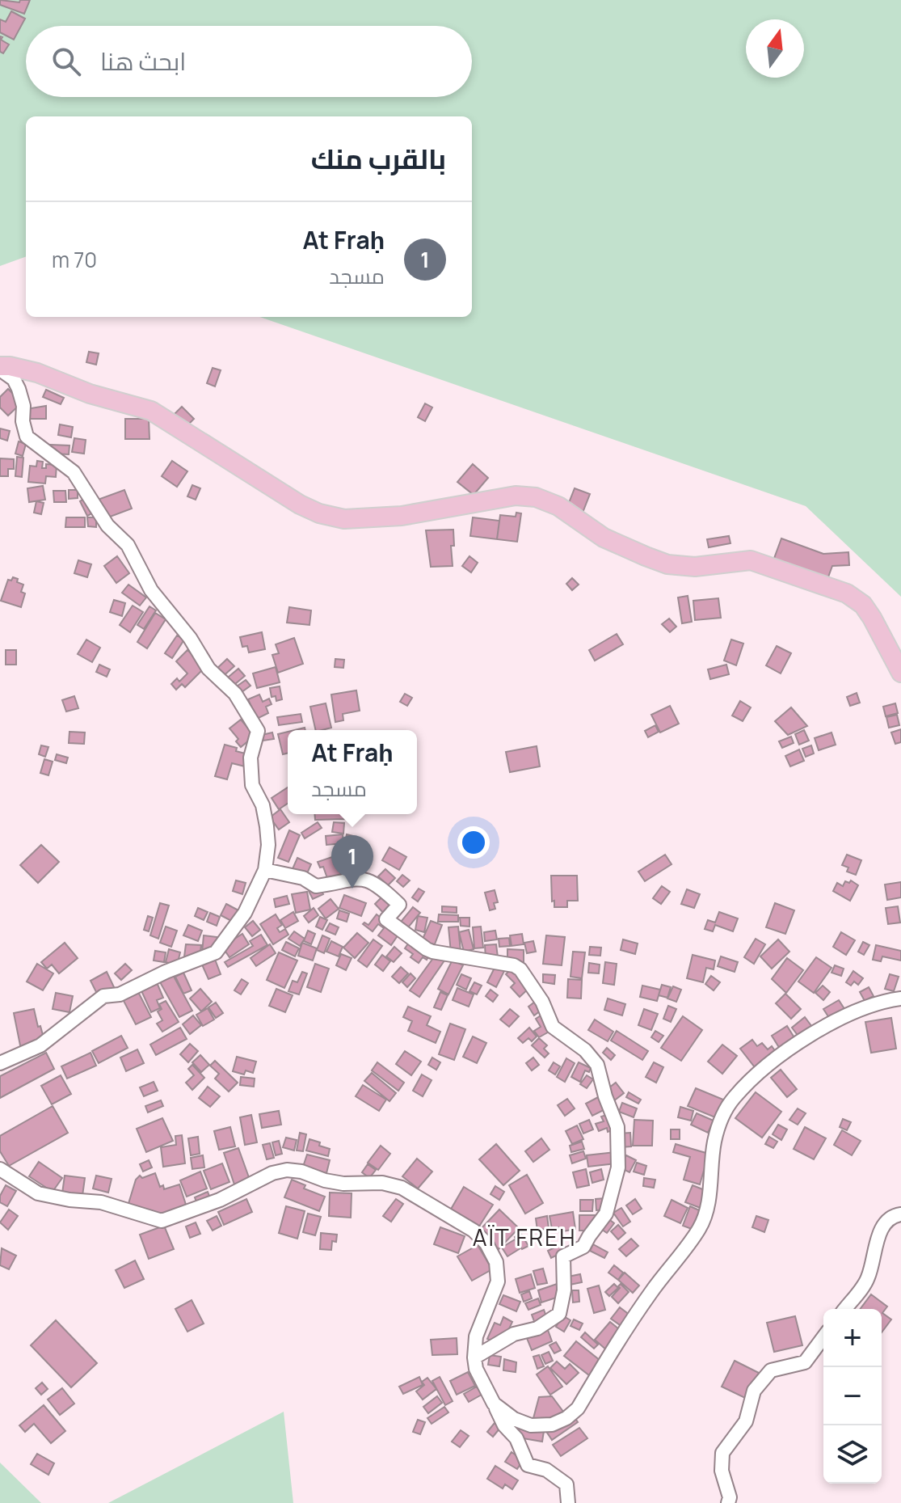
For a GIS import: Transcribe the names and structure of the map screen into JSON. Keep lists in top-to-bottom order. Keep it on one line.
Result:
{"districts":["AÏT FREH"],"north":"top","page":{"search":"ابحث هنا","heading":"بالقرب منك","list":[{"mark":"1","name":"At Fraḥ","note":"مسجد","value":"70 m"}],"popup":["At Fraḥ","مسجد"],"pins":"1","map_buttons":["+","−"]}}
